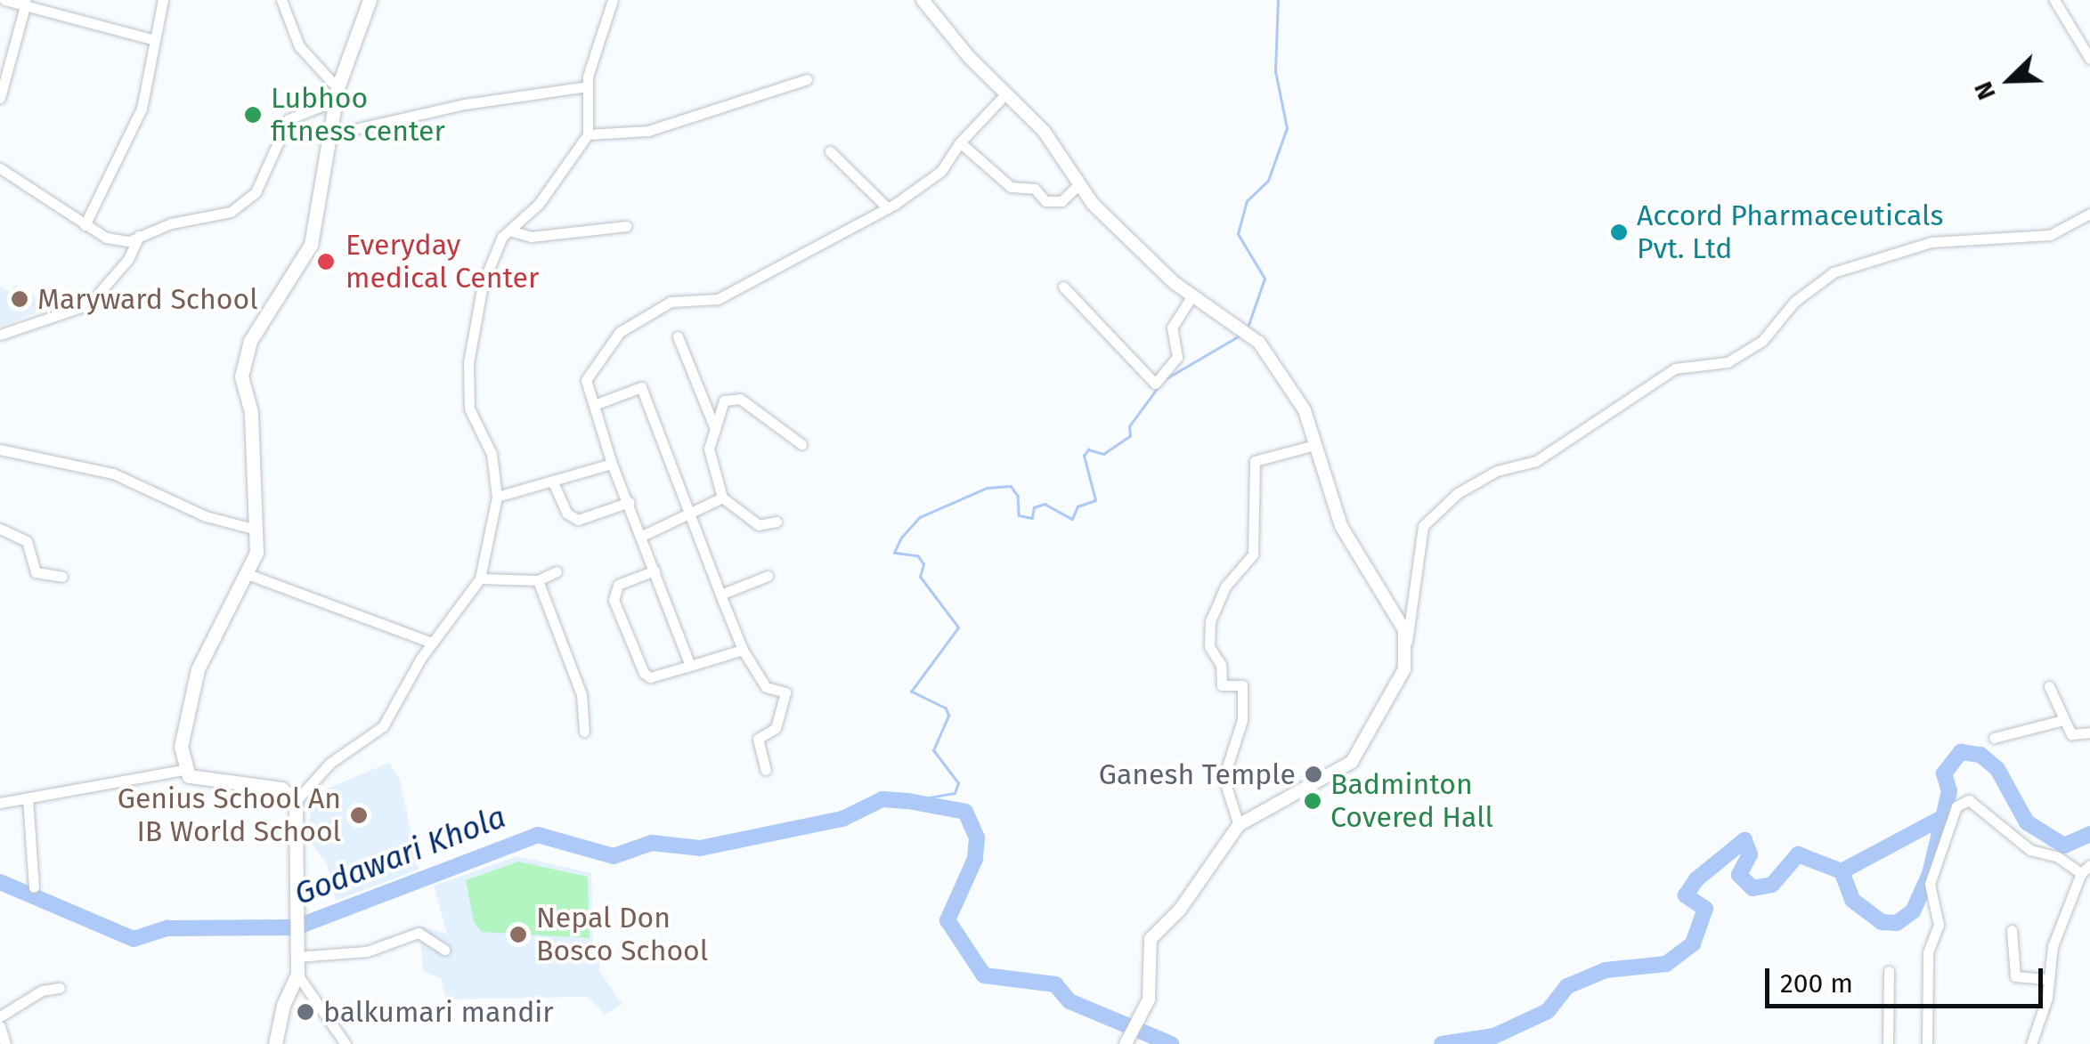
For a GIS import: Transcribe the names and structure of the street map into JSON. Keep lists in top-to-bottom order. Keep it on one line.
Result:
{"water":["Godawari Khola"],"places":["Lubhoo fitness center","Accord Pharmaceuticals Pvt. Ltd","Everyday medical Center","Maryward School","Ganesh Temple","Badminton Covered Hall","Genius School An IB World School","Nepal Don Bosco School","balkumari mandir"],"scale_bar":"200 m","north":"bottom left"}
